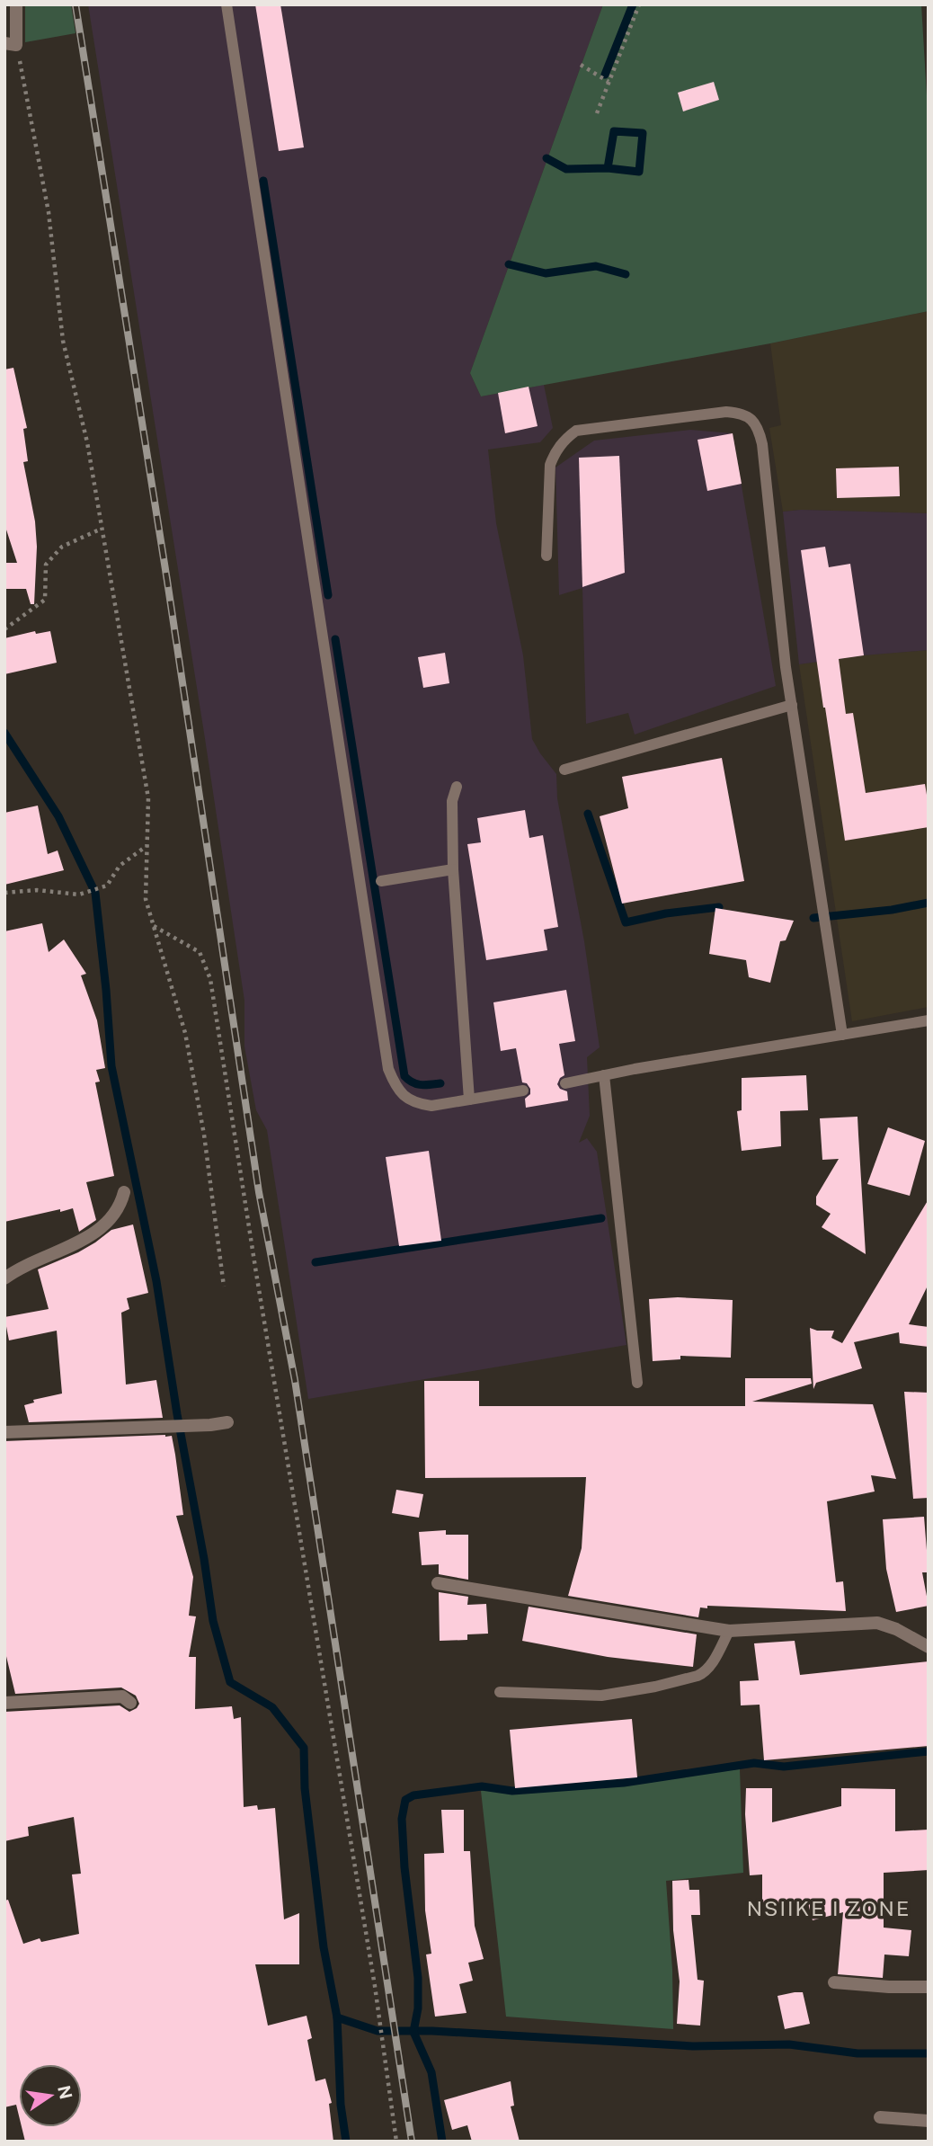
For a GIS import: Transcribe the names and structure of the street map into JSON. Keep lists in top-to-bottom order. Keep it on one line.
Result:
{"districts":["NSIIKE I ZONE"],"north":"right"}
